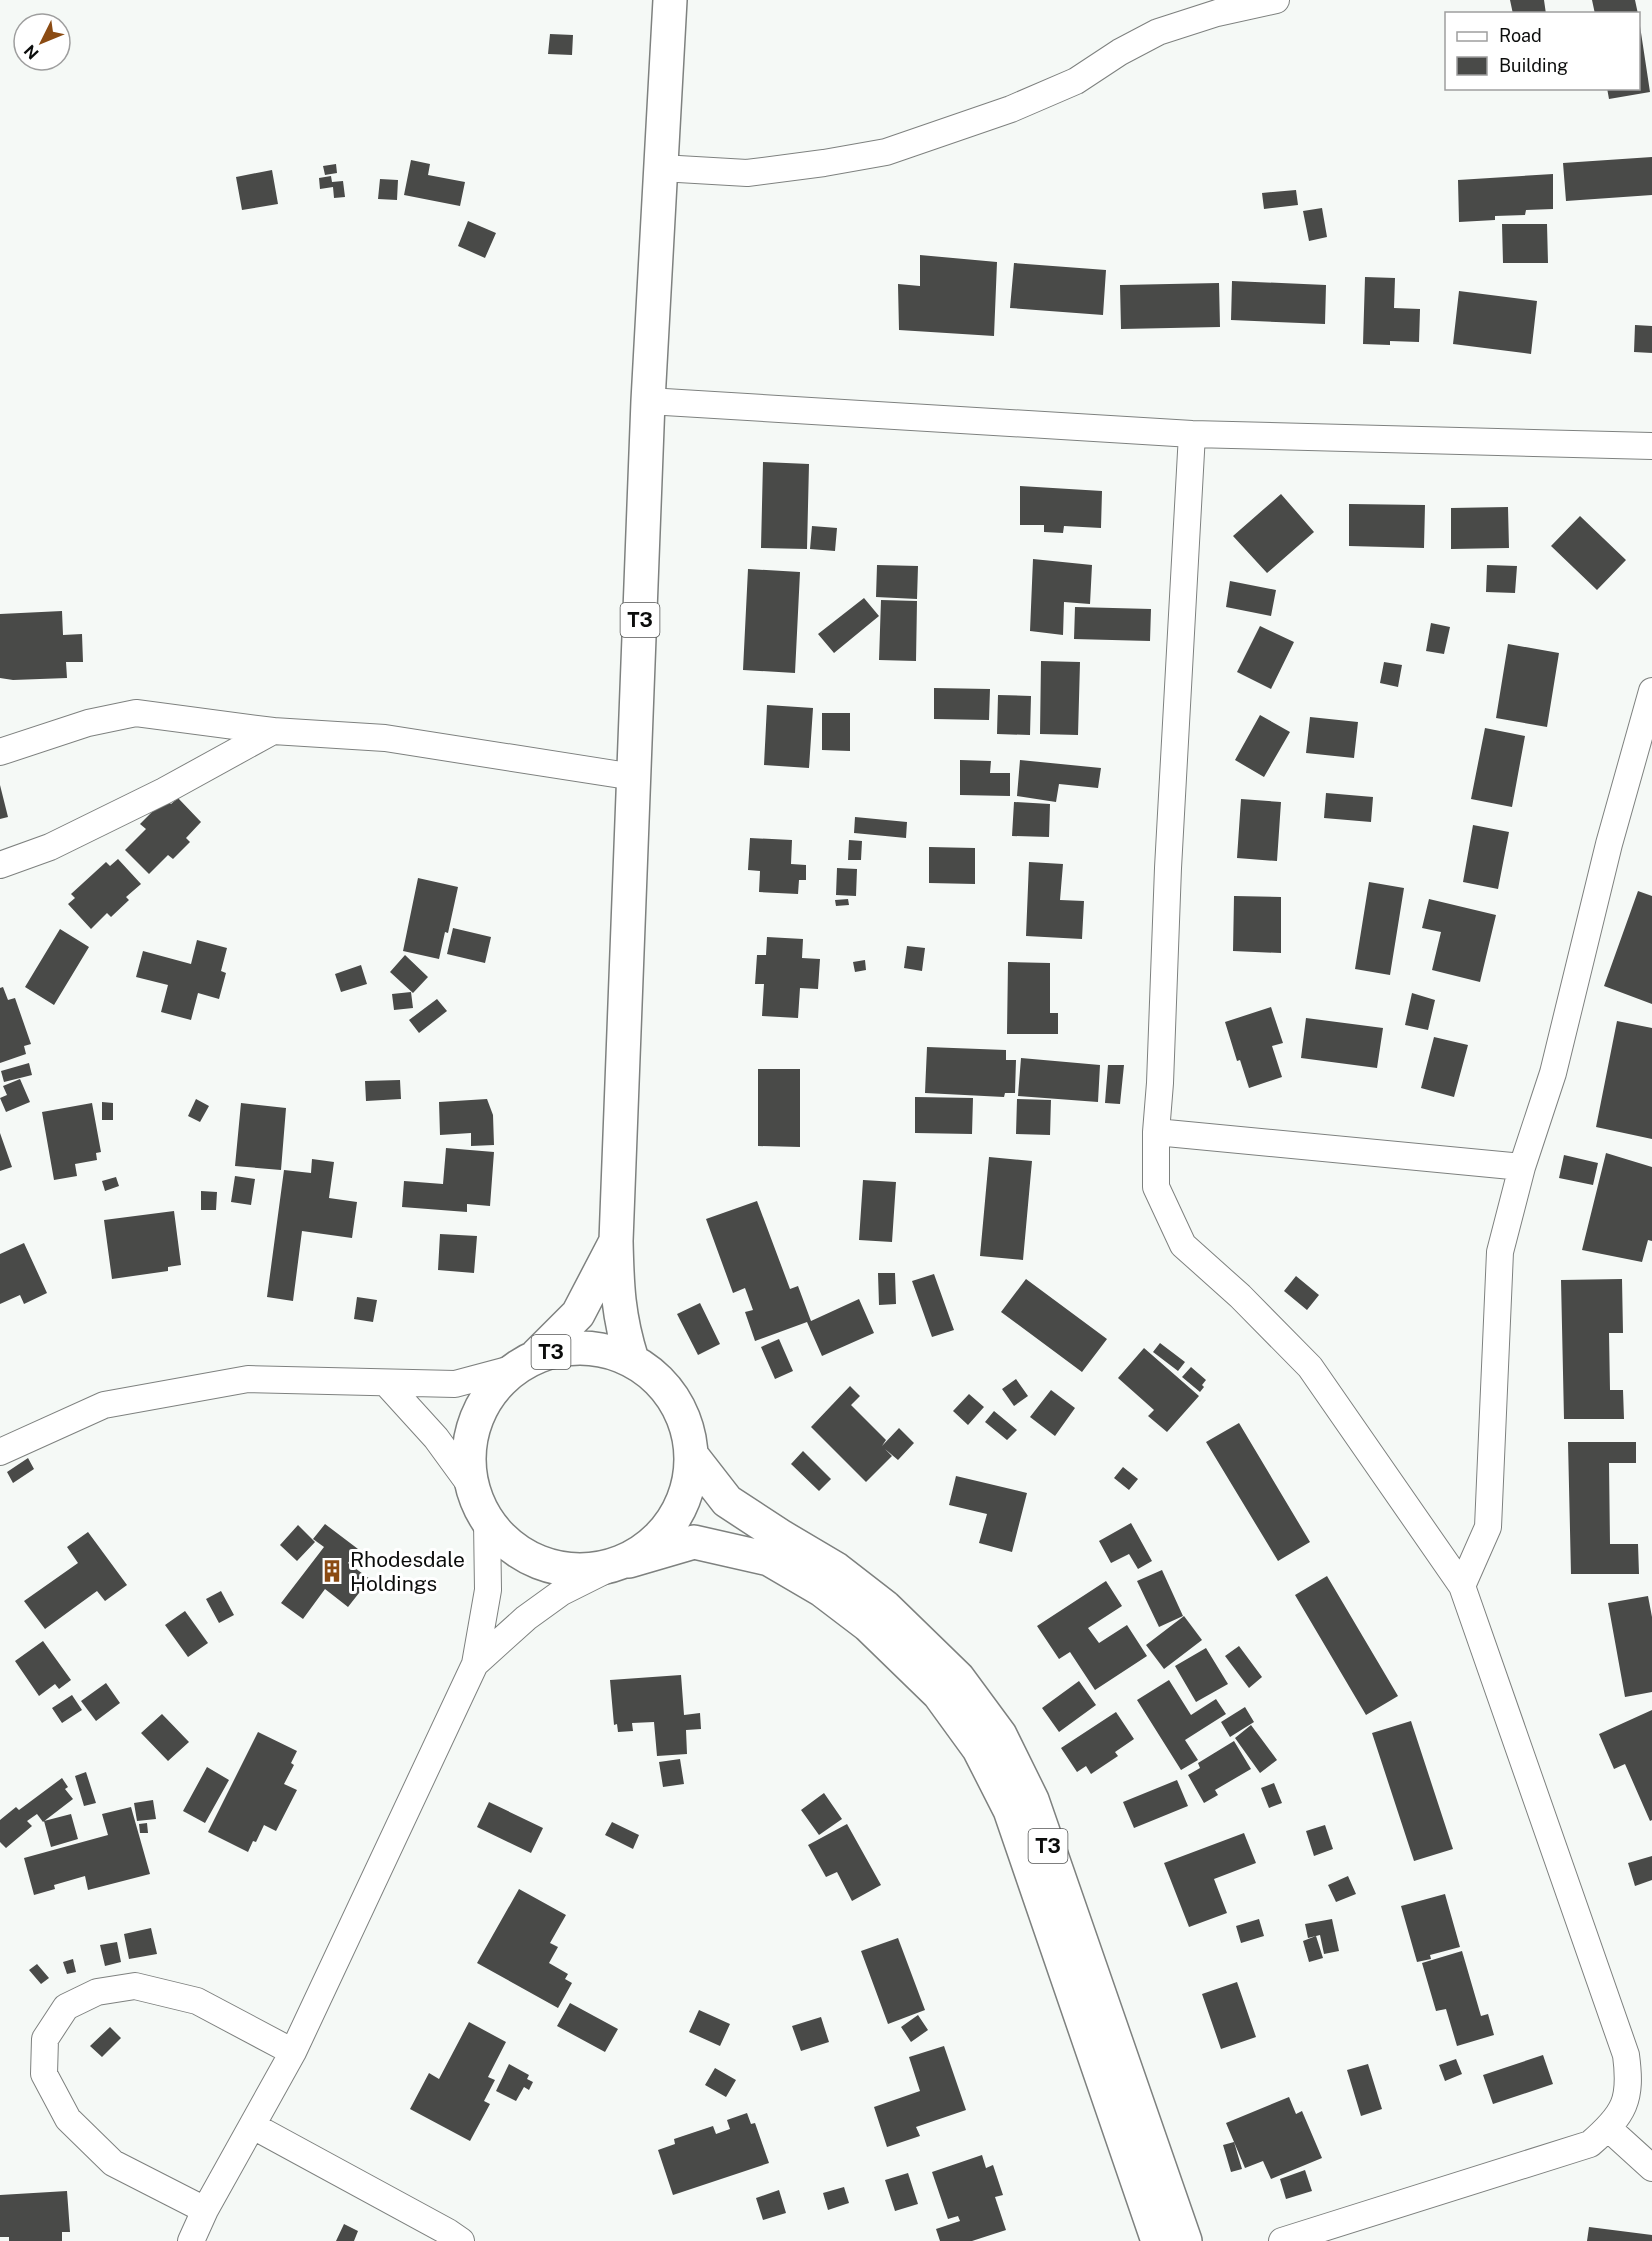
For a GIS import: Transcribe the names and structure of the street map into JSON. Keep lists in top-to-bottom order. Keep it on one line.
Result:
{"streets":{"highway":["T3"]},"places":{"building":["Rhodesdale Holdings"]},"legend":["Road","Building"],"north":"bottom left"}
